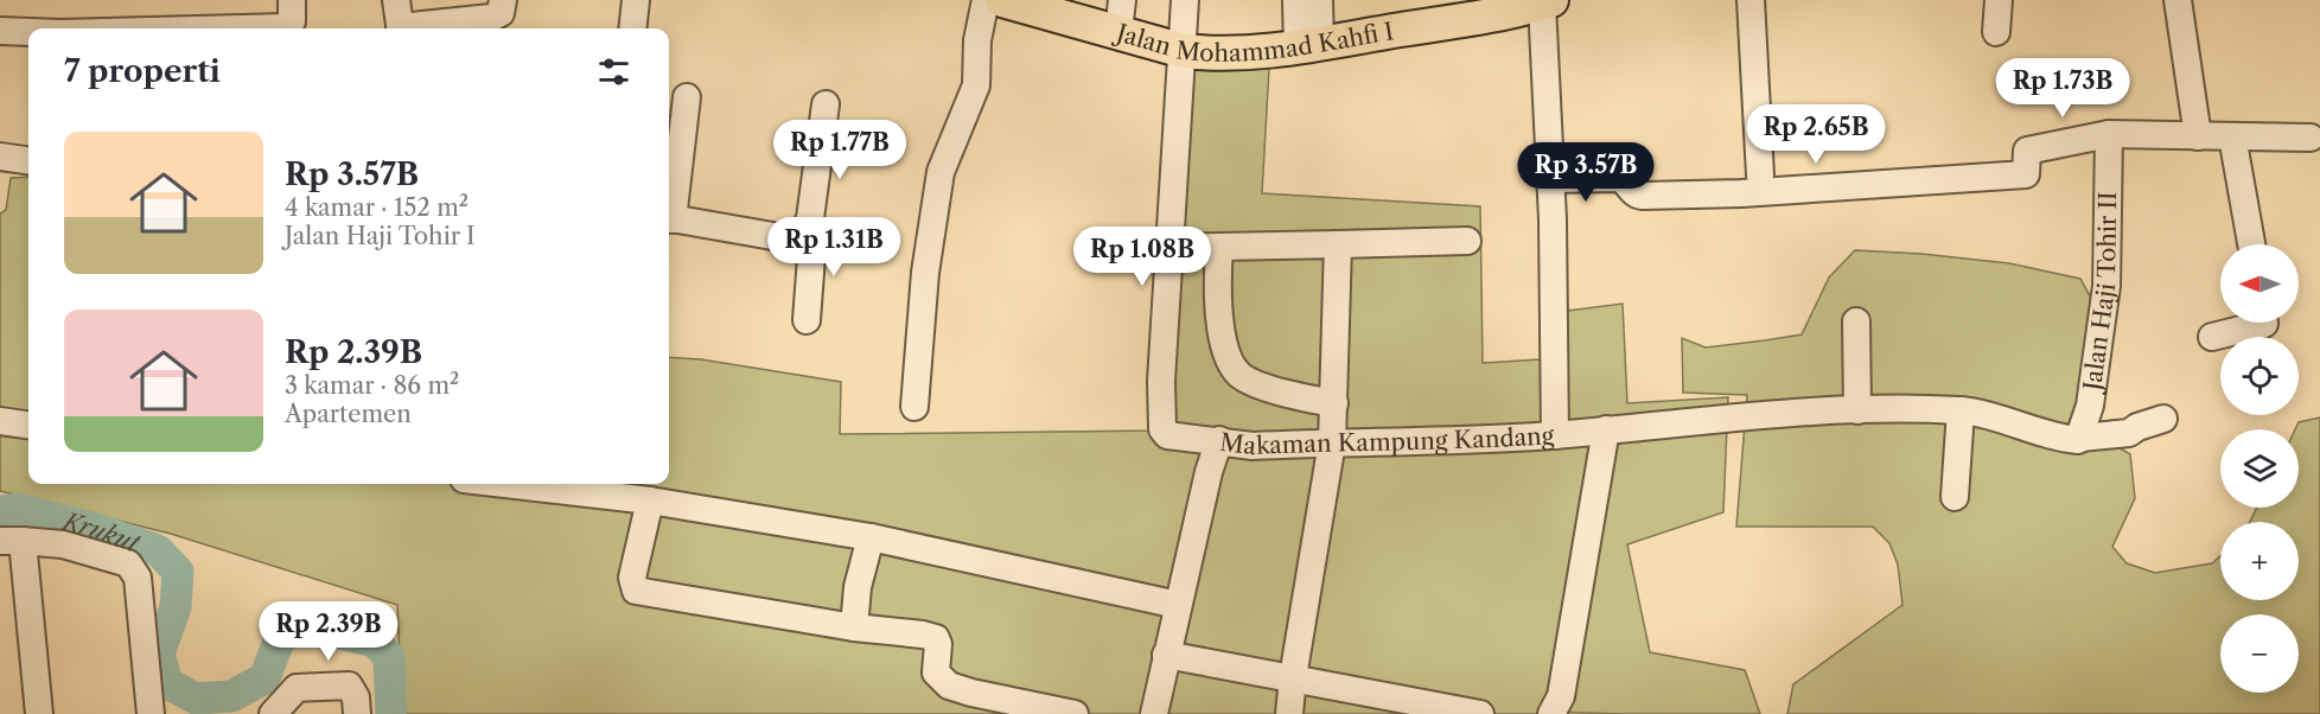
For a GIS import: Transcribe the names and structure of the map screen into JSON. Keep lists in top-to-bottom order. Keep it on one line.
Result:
{"streets":{"main road":["Jalan Mohammad Kahfi I"],"street":["Jalan Haji Tohir II","Makaman Kampung Kandang"]},"crossings":[["Jalan Haji Tohir II","Makaman Kampung Kandang"]],"water":["Krukut"],"north":"left","page":{"heading":"7 properti","price":["Rp 1.73B","Rp 2.65B","Rp 1.77B","Rp 3.57B","Rp 1.31B","Rp 1.08B","Rp 2.39B"],"list":[{"name":"Rp 3.57B","note":"4 kamar · 152 m² · Jalan Haji Tohir I"},{"name":"Rp 2.39B","note":"3 kamar · 86 m² · Apartemen"}],"map_buttons":["+","−"]}}
